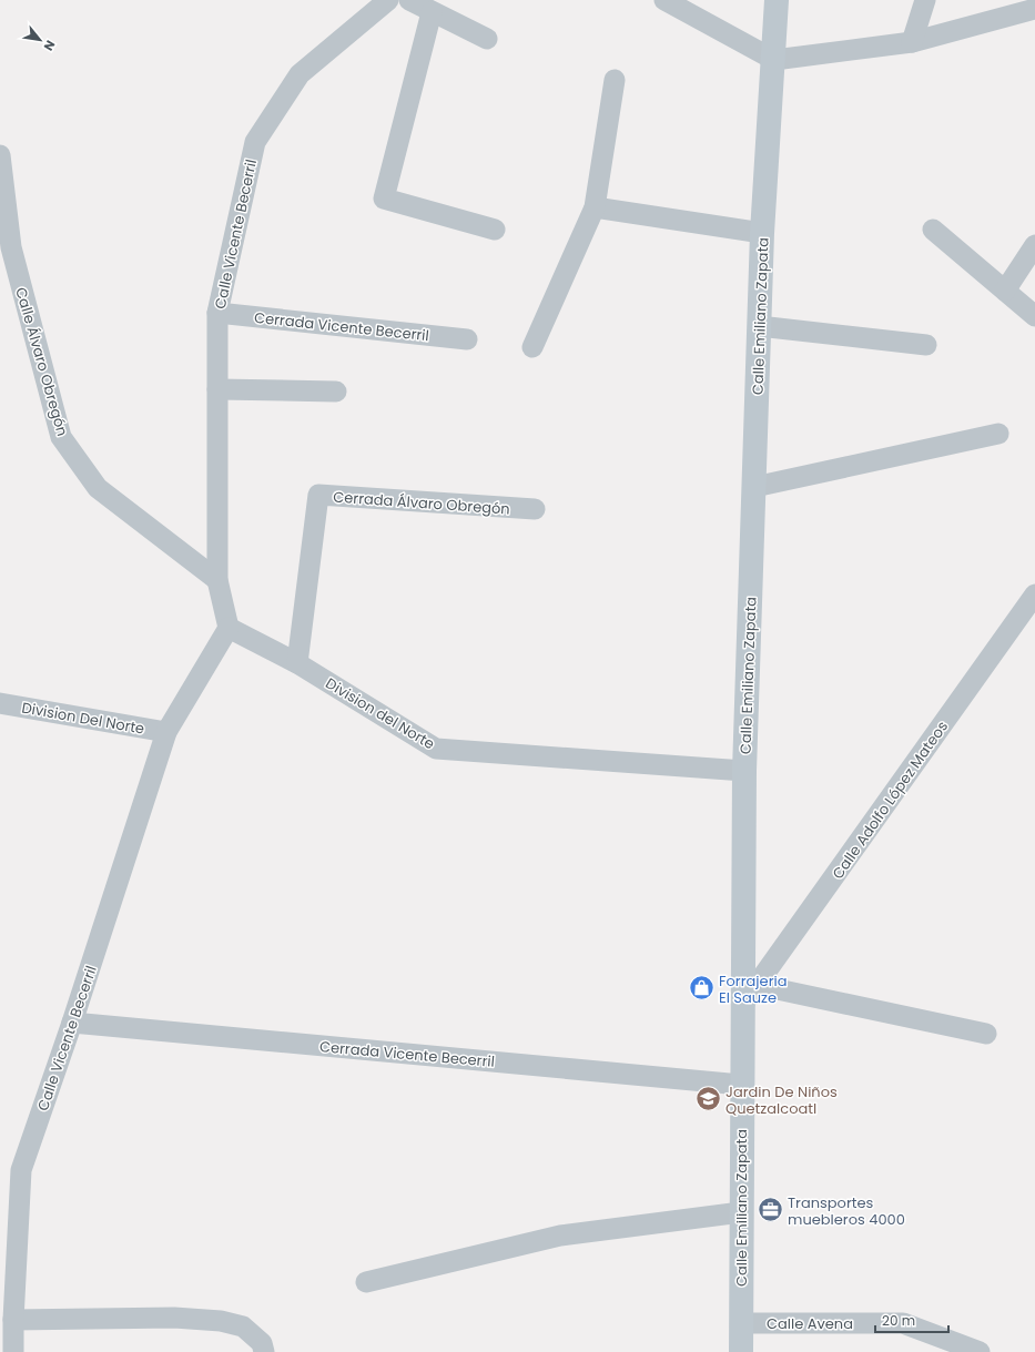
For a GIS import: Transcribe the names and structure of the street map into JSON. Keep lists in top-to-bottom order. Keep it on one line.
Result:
{"streets":{"main road":["Calle Emiliano Zapata"],"street":["Calle Vicente Becerril","Cerrada Vicente Becerril","Calle Álvaro Obregón","Cerrada Álvaro Obregón","Division del Norte","Division Del Norte","Calle Adolfo López Mateos","Calle Avena"]},"crossings":[["Calle Vicente Becerril","Cerrada Vicente Becerril"],["Calle Vicente Becerril","Calle Álvaro Obregón"],["Calle Vicente Becerril","Division del Norte"],["Calle Vicente Becerril","Division Del Norte"],["Calle Emiliano Zapata","Cerrada Vicente Becerril"],["Calle Emiliano Zapata","Division del Norte"],["Calle Emiliano Zapata","Calle Adolfo López Mateos"],["Calle Emiliano Zapata","Calle Avena"],["Cerrada Álvaro Obregón","Division del Norte"]],"places":{"shop":["Forrajeria El Sauze"],"school or university":["Jardin De Niños Quetzalcoatl"],"office":["Transportes muebleros 4000"]},"scale_bar":"20 m","north":"bottom right"}
